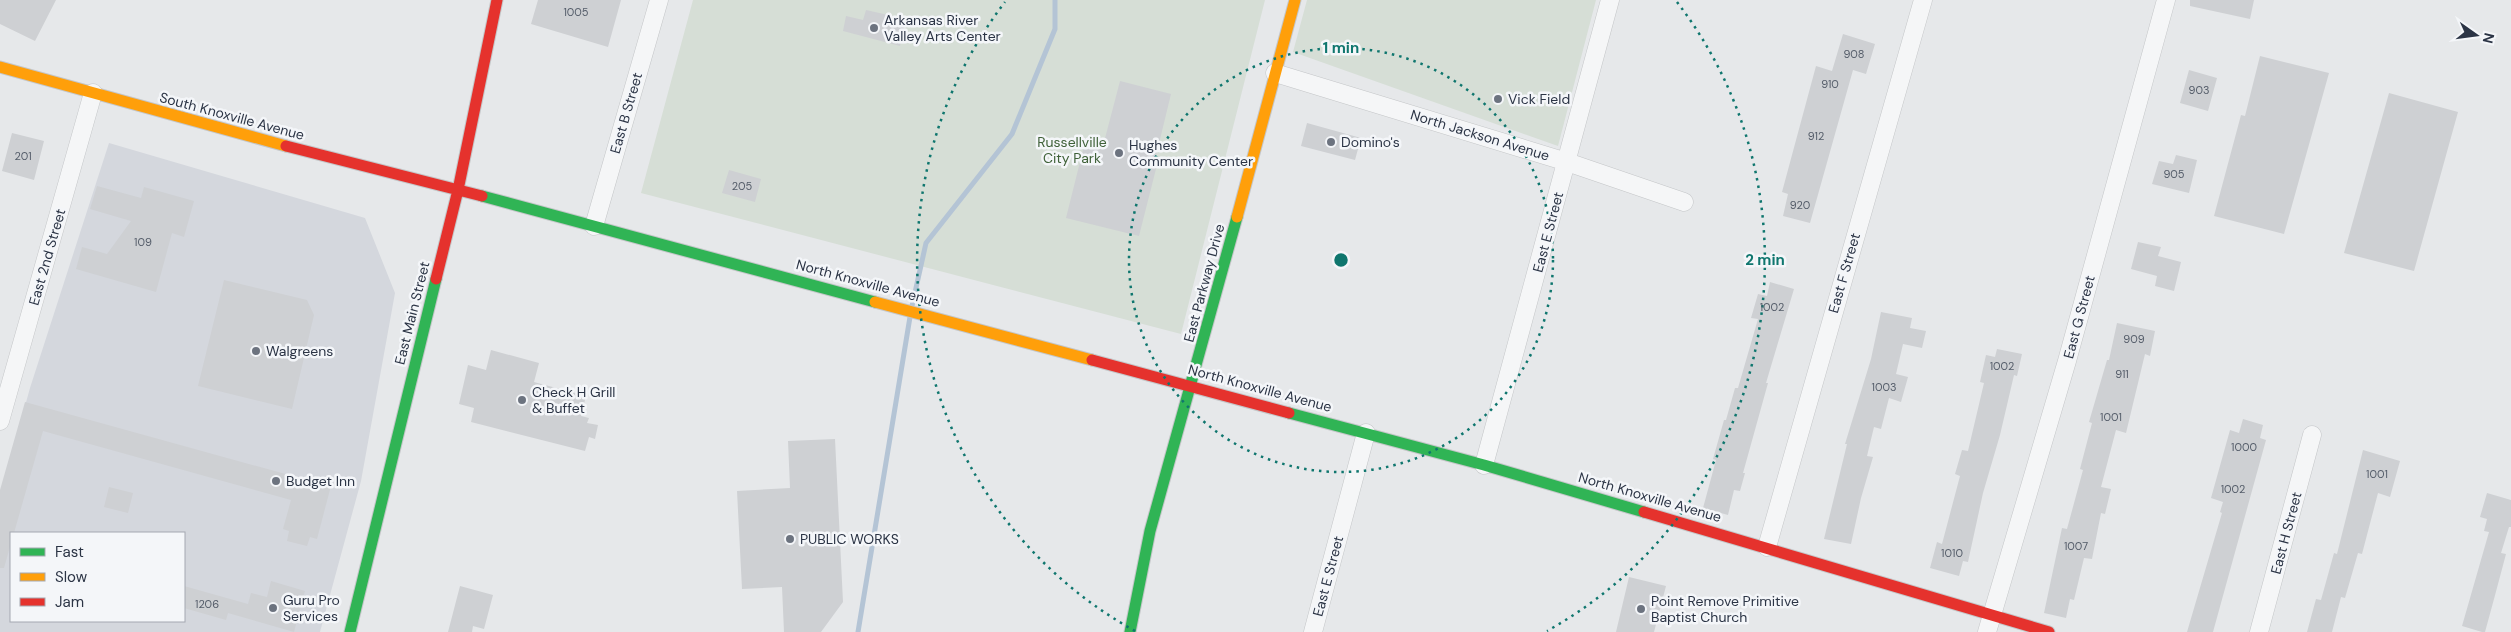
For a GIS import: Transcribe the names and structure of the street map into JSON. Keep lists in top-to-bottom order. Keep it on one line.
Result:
{"streets":{"main road":["South Knoxville Avenue","North Knoxville Avenue","East Parkway Drive","East Main Street"],"street":["East B Street","North Jackson Avenue","East E Street","East 2nd Street","East F Street","East G Street","East H Street"]},"crossings":[["East B Street","North Knoxville Avenue"],["South Knoxville Avenue","East 2nd Street"],["South Knoxville Avenue","North Knoxville Avenue"],["South Knoxville Avenue","East Main Street"],["North Jackson Avenue","East E Street"],["North Jackson Avenue","East Parkway Drive"],["East E Street","North Knoxville Avenue"],["East F Street","North Knoxville Avenue"],["North Knoxville Avenue","East Parkway Drive"],["North Knoxville Avenue","East Main Street"],["North Knoxville Avenue","East G Street"]],"parks":["Russellville City Park"],"places":["Arkansas River Valley Arts Center","Vick Field","Domino's","Hughes Community Center","Walgreens","Check H Grill & Buffet","Budget Inn","PUBLIC WORKS","Guru Pro Services","Point Remove Primitive Baptist Church"],"house_numbers":["1005","908","910","903","912","201","905","205","920","109","1002","909","1002","911","1003","1001","1000","1001","1002","1007","1010","1206"],"legend":["Fast","Slow","Jam"],"north":"right","rings":["1 min","2 min"]}
